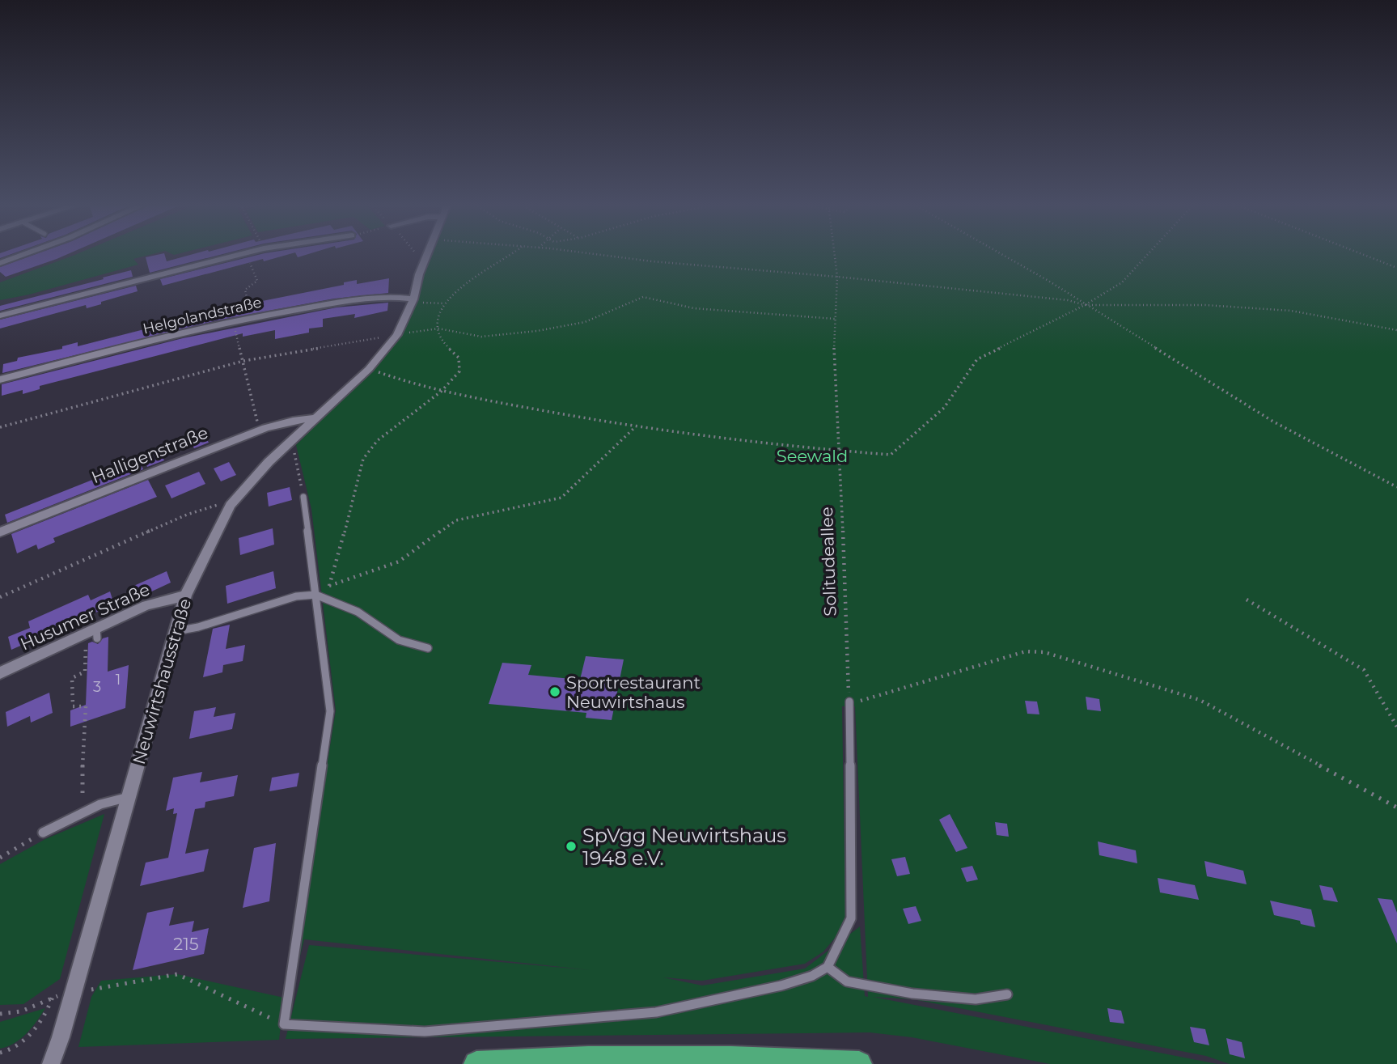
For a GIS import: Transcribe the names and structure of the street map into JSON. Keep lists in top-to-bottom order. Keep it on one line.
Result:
{"streets":{"street":["Helgolandstraße","Halligenstraße","Husumer Straße","Neuwirtshausstraße"],"path":["Solitudeallee"]},"crossings":[["Helgolandstraße","Neuwirtshausstraße"],["Halligenstraße","Neuwirtshausstraße"],["Husumer Straße","Neuwirtshausstraße"]],"parks":["Seewald"],"places":["Sportrestaurant Neuwirtshaus","SpVgg Neuwirtshaus 1948 e.V."],"house_numbers":["1","3","215"]}
